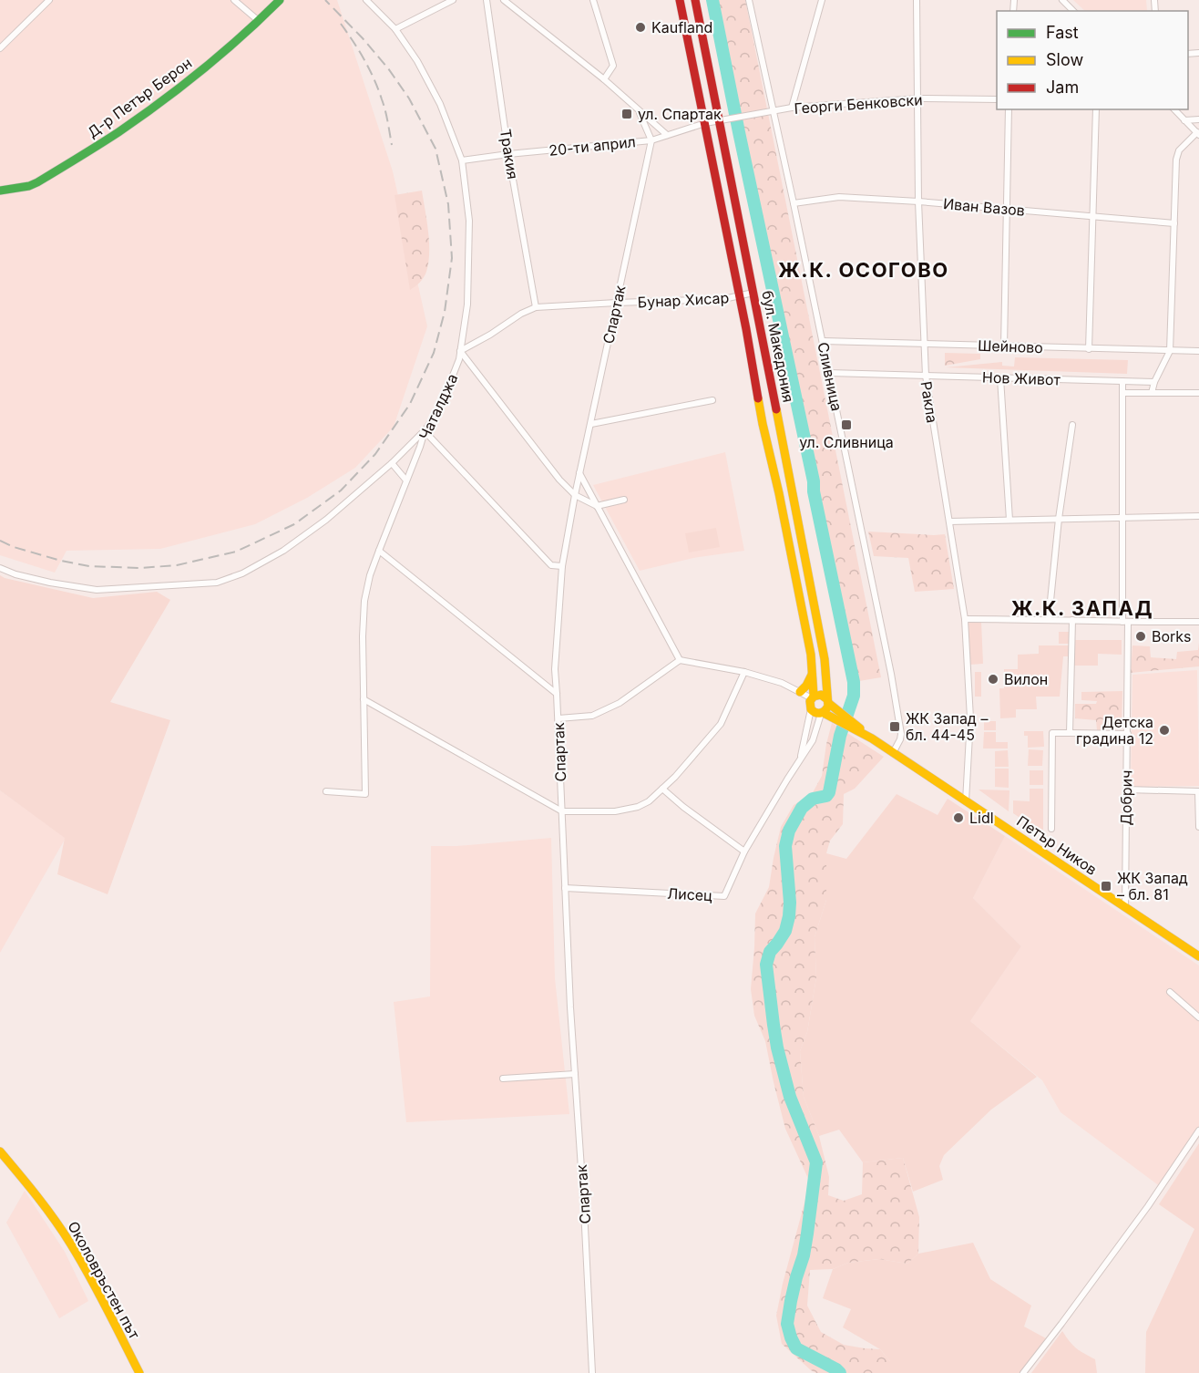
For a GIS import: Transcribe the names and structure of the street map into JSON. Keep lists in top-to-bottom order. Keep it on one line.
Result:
{"streets":{"street":["Д-р Петър Берон","Георги Бенковски","20-ти април","Тракия","Иван Вазов","Бунар Хисар","Спартак","бул. Македония","Шейново","Сливница","Нов Живот","Ракла","Чаталджа","Добрич","Петър Ников","Лисец","Околовръстен път"]},"crossings":[["Георги Бенковски","20-ти април"],["Георги Бенковски","бул. Македония"],["Георги Бенковски","Сливница"],["Георги Бенковски","Ракла"],["20-ти април","Тракия"],["20-ти април","Спартак"],["20-ти април","бул. Македония"],["20-ти април","Чаталджа"],["Тракия","Бунар Хисар"],["Иван Вазов","Сливница"],["Иван Вазов","Ракла"],["Бунар Хисар","Спартак"],["Бунар Хисар","бул. Македония"],["Бунар Хисар","Чаталджа"],["Спартак","Лисец"],["бул. Македония","Лисец"],["Шейново","Сливница"],["Шейново","Ракла"],["Сливница","Нов Живот"],["Сливница","Петър Ников"],["Нов Живот","Ракла"],["Нов Живот","Добрич"],["Ракла","Петър Ников"],["Добрич","Петър Ников"]],"districts":["Ж.К. ОСОГОВО","Ж.К. ЗАПАД"],"places":{"other":["Kaufland","Borks","Вилон","Детска градина 12","Lidl"],"transit":["ул. Спартак","ул. Сливница","ЖК Запад – бл. 44-45","ЖК Запад – бл. 81"]},"legend":["Fast","Slow","Jam"]}
